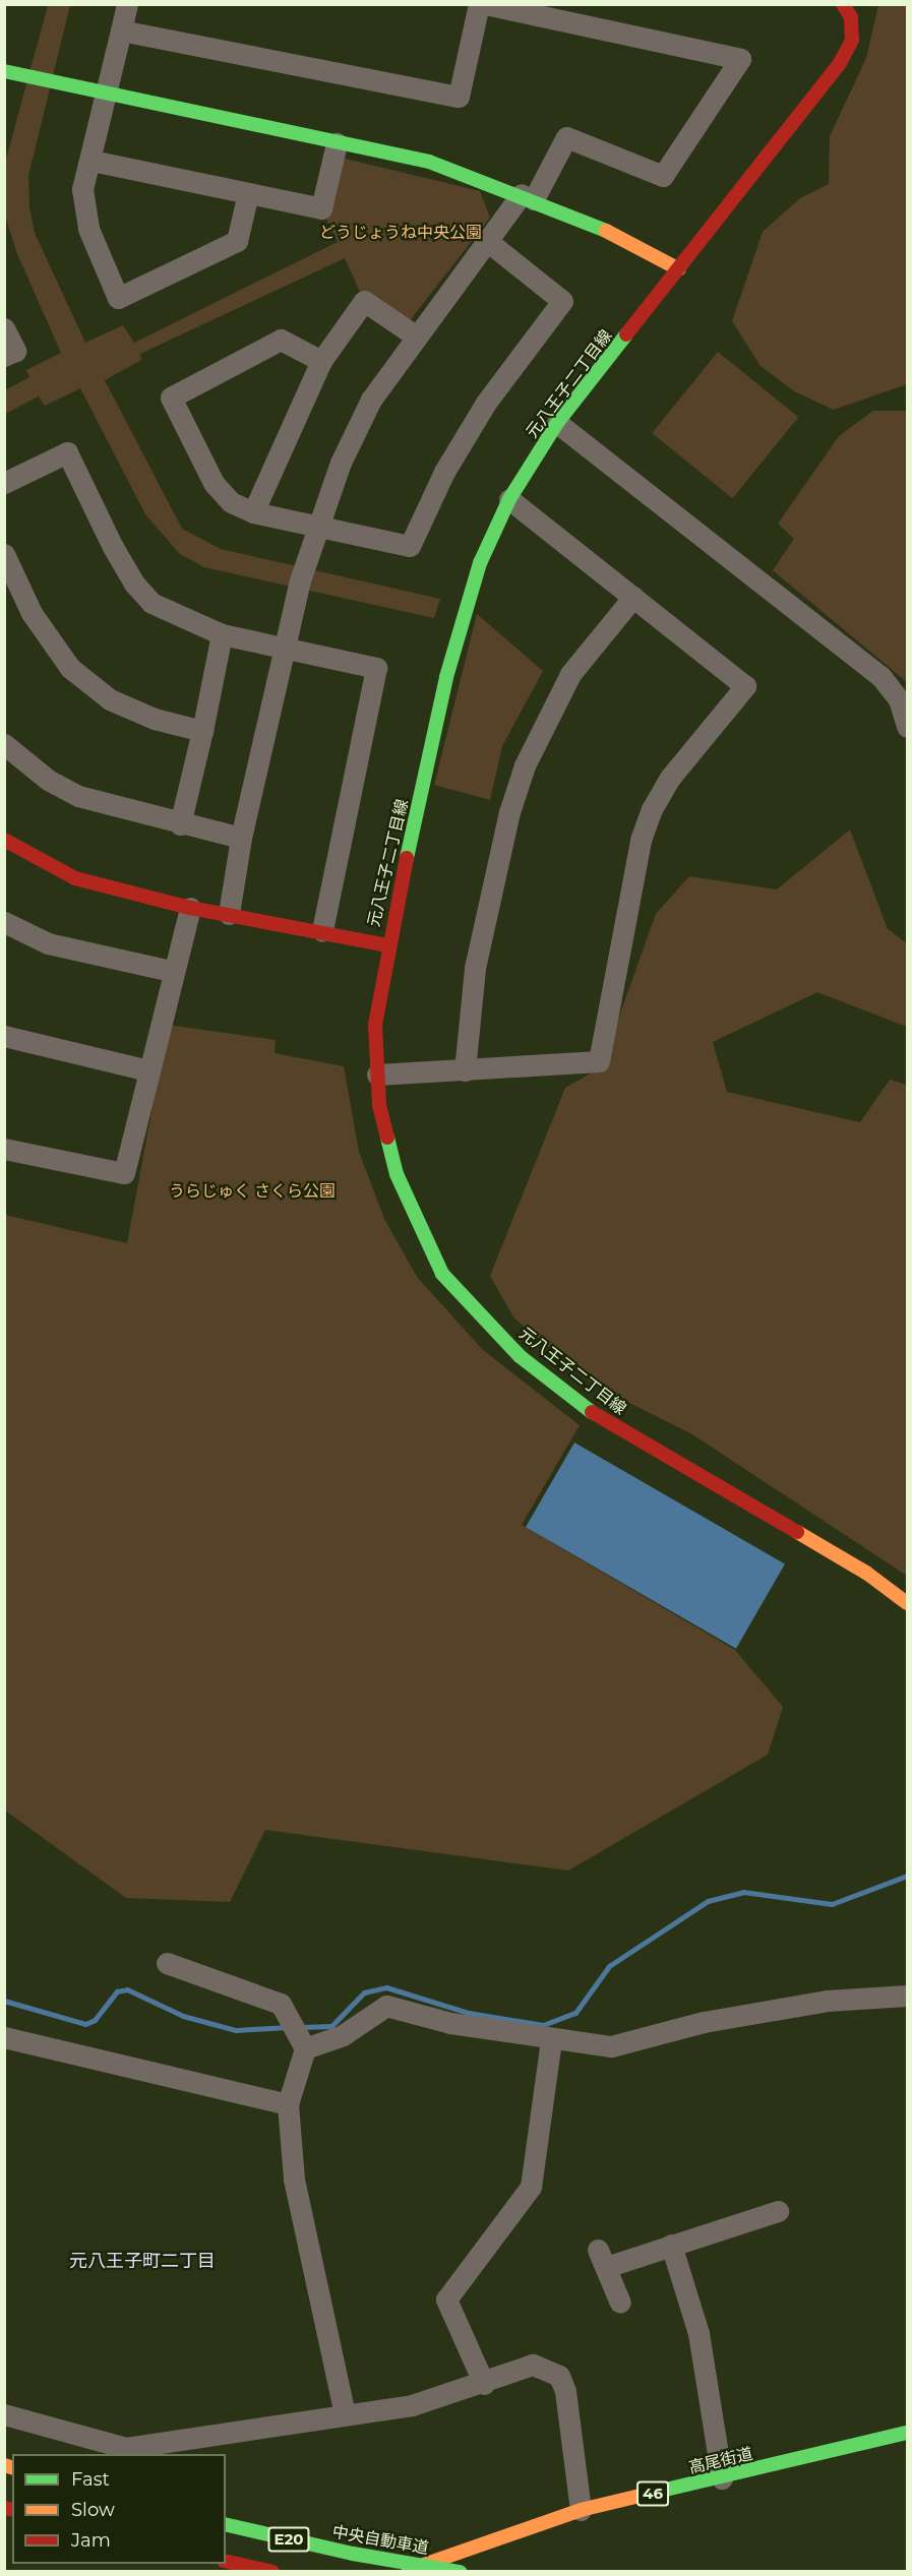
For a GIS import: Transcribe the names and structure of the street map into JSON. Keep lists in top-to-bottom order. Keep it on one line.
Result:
{"streets":{"main road":["元八王子二丁目線","高尾街道","46","E20","中央自動車道"]},"districts":["元八王子町二丁目"],"parks":["どうじょうね中央公園","うらじゅく さくら公園"],"legend":["Fast","Slow","Jam"]}
